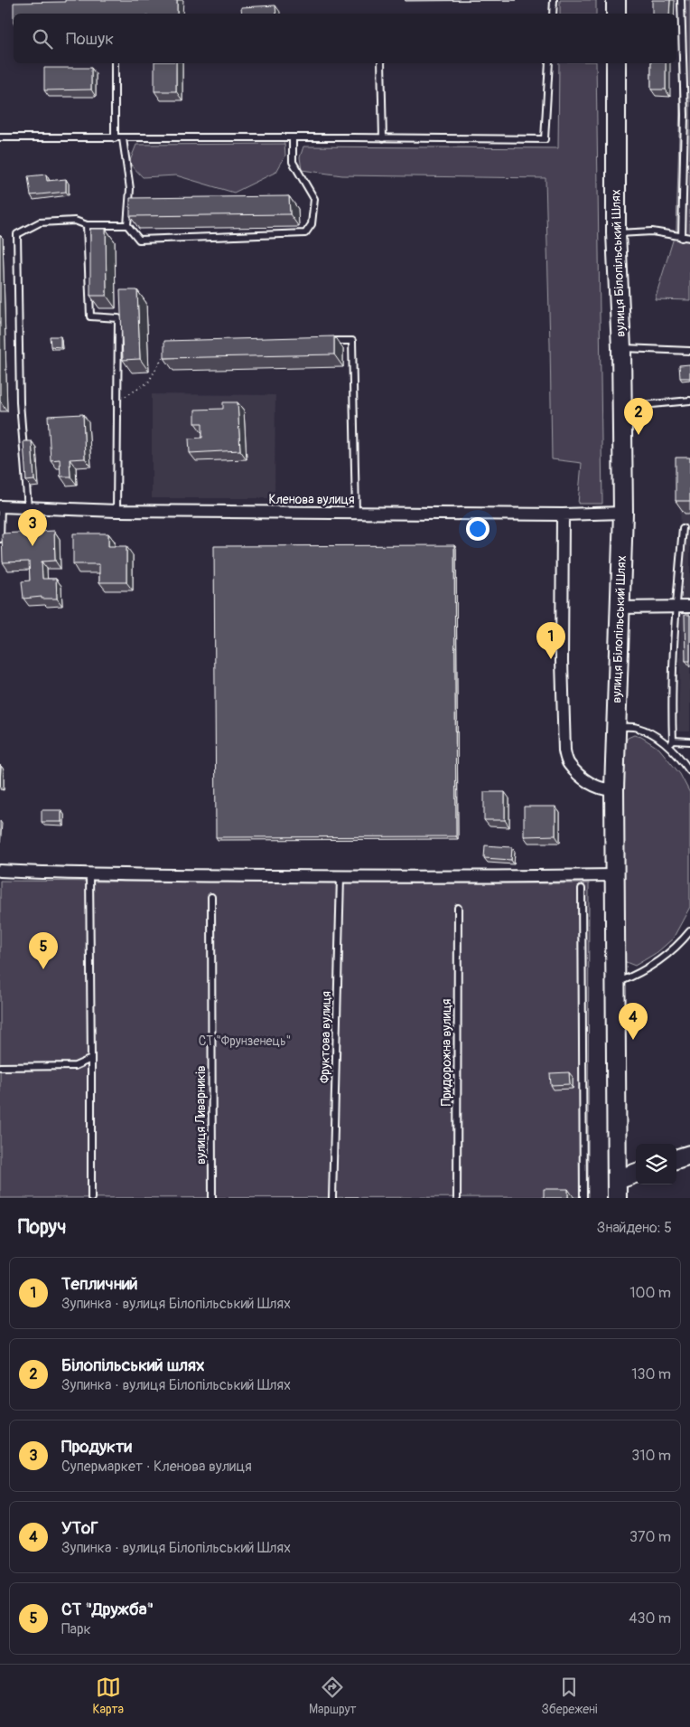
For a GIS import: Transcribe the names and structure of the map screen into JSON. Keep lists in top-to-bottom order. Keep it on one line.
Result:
{"streets":{"main road":["вулиця Білопільський Шлях"],"street":["Кленова вулиця"],"lane":["Фруктова вулиця","Придорожна вулиця","вулиця Ливарників"]},"crossings":[["вулиця Білопільський Шлях","Кленова вулиця"]],"parks":["СТ \"Фрунзенець\""],"page":{"search":"Пошук","pins":["2","3","1","5","4"],"heading":["Поруч","Знайдено: 5"],"list":[{"mark":"1","name":"Тепличний","note":"Зупинка · вулиця Білопільський Шлях","value":"100 m"},{"mark":"2","name":"Білопільський шлях","note":"Зупинка · вулиця Білопільський Шлях","value":"130 m"},{"mark":"3","name":"Продукти","note":"Супермаркет · Кленова вулиця","value":"310 m"},{"mark":"4","name":"УТоГ","note":"Зупинка · вулиця Білопільський Шлях","value":"370 m"},{"mark":"5","name":"СТ \"Дружба\"","note":"Парк","value":"430 m"}],"nav":["Карта","Маршрут","Збережені"]}}
